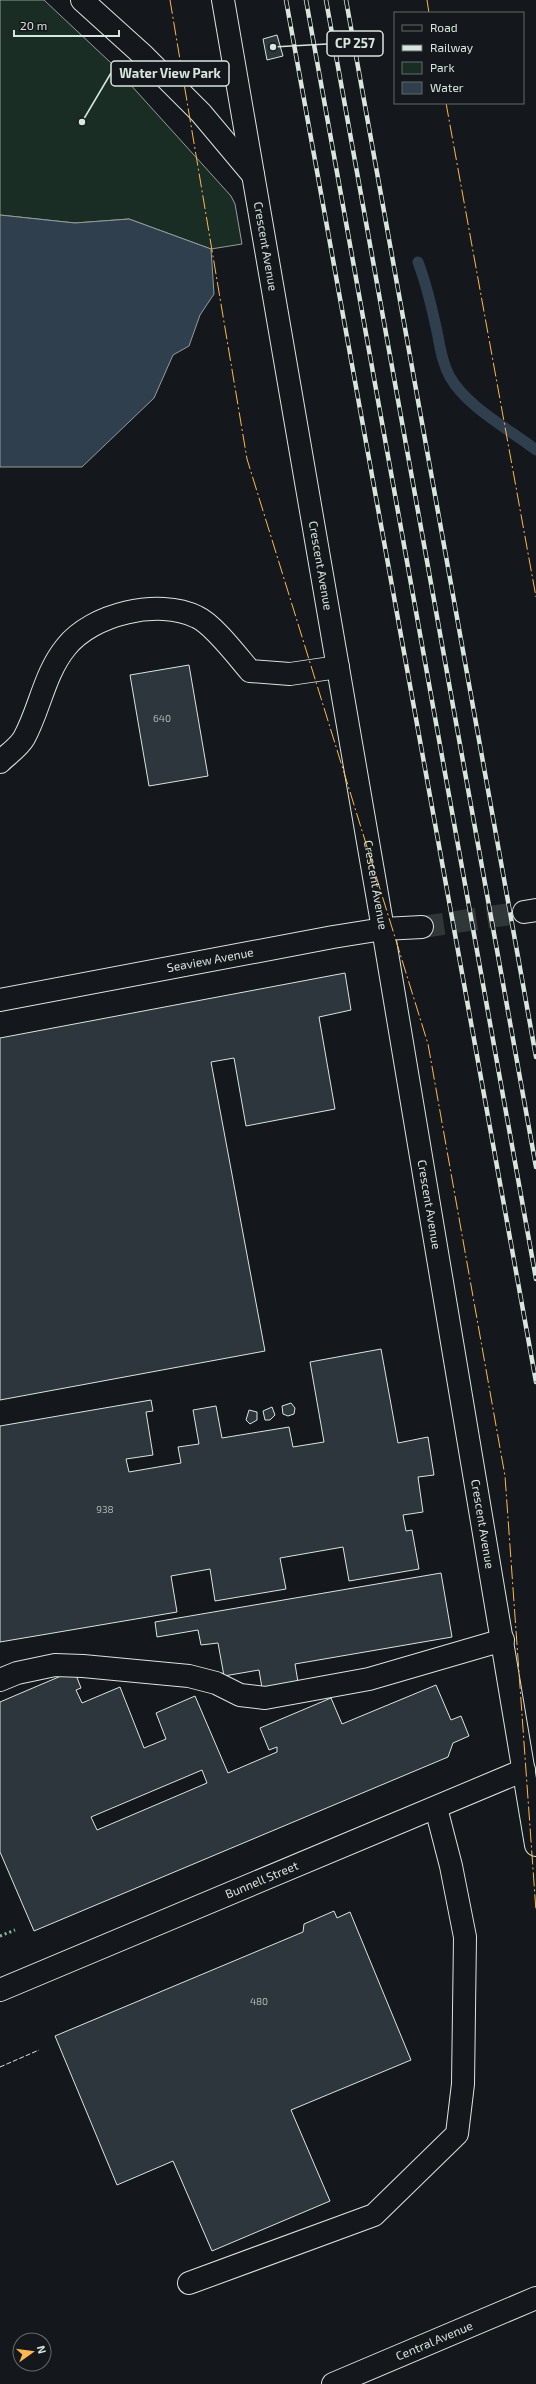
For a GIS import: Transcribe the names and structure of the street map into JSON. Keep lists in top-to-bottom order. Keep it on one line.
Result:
{"streets":{"street":["Crescent Avenue","Seaview Avenue","Bunnell Street","Central Avenue"]},"crossings":[["Crescent Avenue","Seaview Avenue"],["Crescent Avenue","Bunnell Street"]],"places":["CP 257","Water View Park"],"house_numbers":["640","938","480"],"legend":["Road","Railway","Park","Water"],"scale_bar":"20 m","north":"right"}
